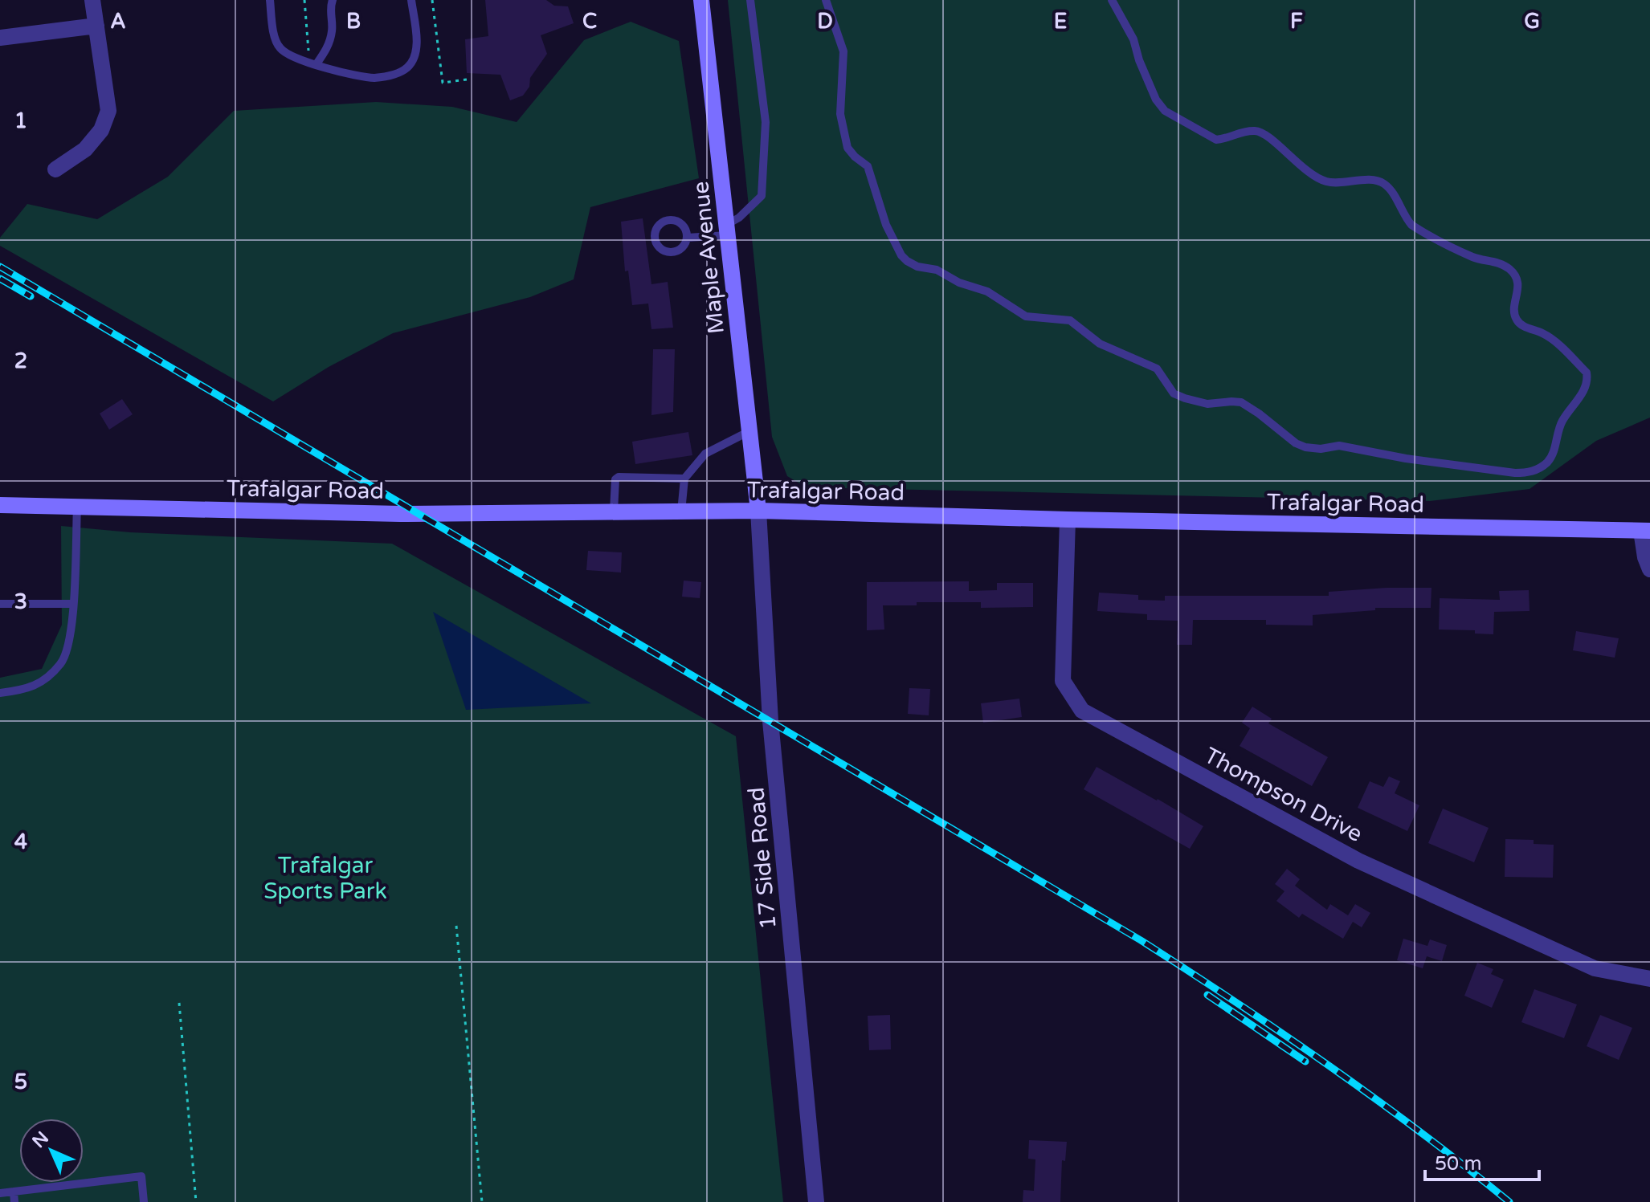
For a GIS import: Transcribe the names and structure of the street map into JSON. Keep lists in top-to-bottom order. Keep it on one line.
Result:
{"streets":{"main road":["Maple Avenue","Trafalgar Road"],"street":["Thompson Drive","17 Side Road"]},"crossings":[["Maple Avenue","Trafalgar Road"],["Maple Avenue","17 Side Road"],["Trafalgar Road","Thompson Drive"],["Trafalgar Road","17 Side Road"]],"parks":["Trafalgar Sports Park"],"scale_bar":"50 m","north":"top left","grid":{"columns":["A","B","C","D","E","F","G"],"rows":["1","2","3","4","5"]}}
